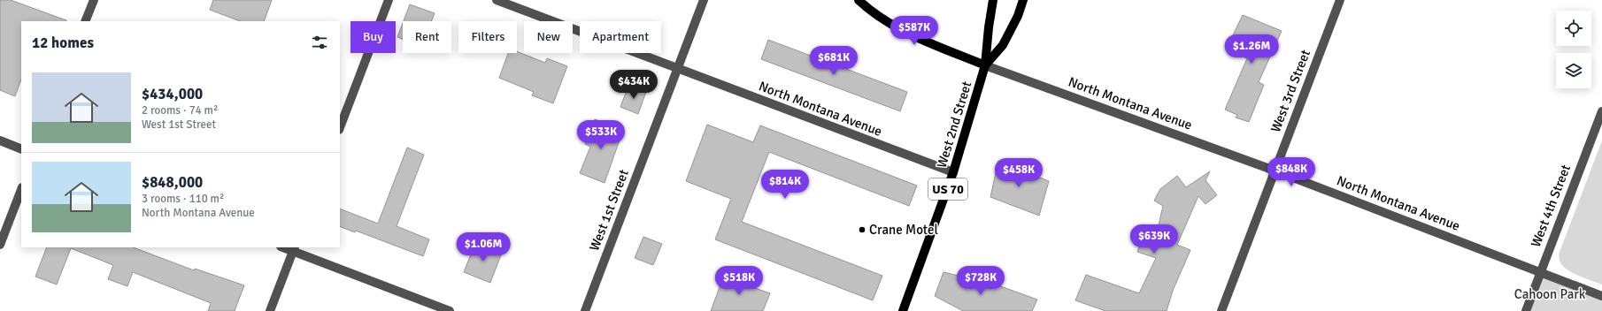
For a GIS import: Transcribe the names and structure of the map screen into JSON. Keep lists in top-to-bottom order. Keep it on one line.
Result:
{"streets":{"main road":["West 2nd Street","US 70"],"street":["West 3rd Street","North Montana Avenue","West 4th Street","West 1st Street"]},"crossings":[["West 3rd Street","North Montana Avenue"],["North Montana Avenue","West 2nd Street"],["North Montana Avenue","West 4th Street"],["North Montana Avenue","West 1st Street"]],"parks":["Cahoon Park"],"places":["Crane Motel"],"page":{"price":["$587K","$1.26M","$681K","$434K","$533K","$848K","$458K","$814K","$639K","$1.06M","$518K","$728K"],"chip":["Buy","Rent","Filters","New","Apartment"],"heading":"12 homes","list":[{"name":"$434,000","note":"2 rooms · 74 m² · West 1st Street"},{"name":"$848,000","note":"3 rooms · 110 m² · North Montana Avenue"}]}}
